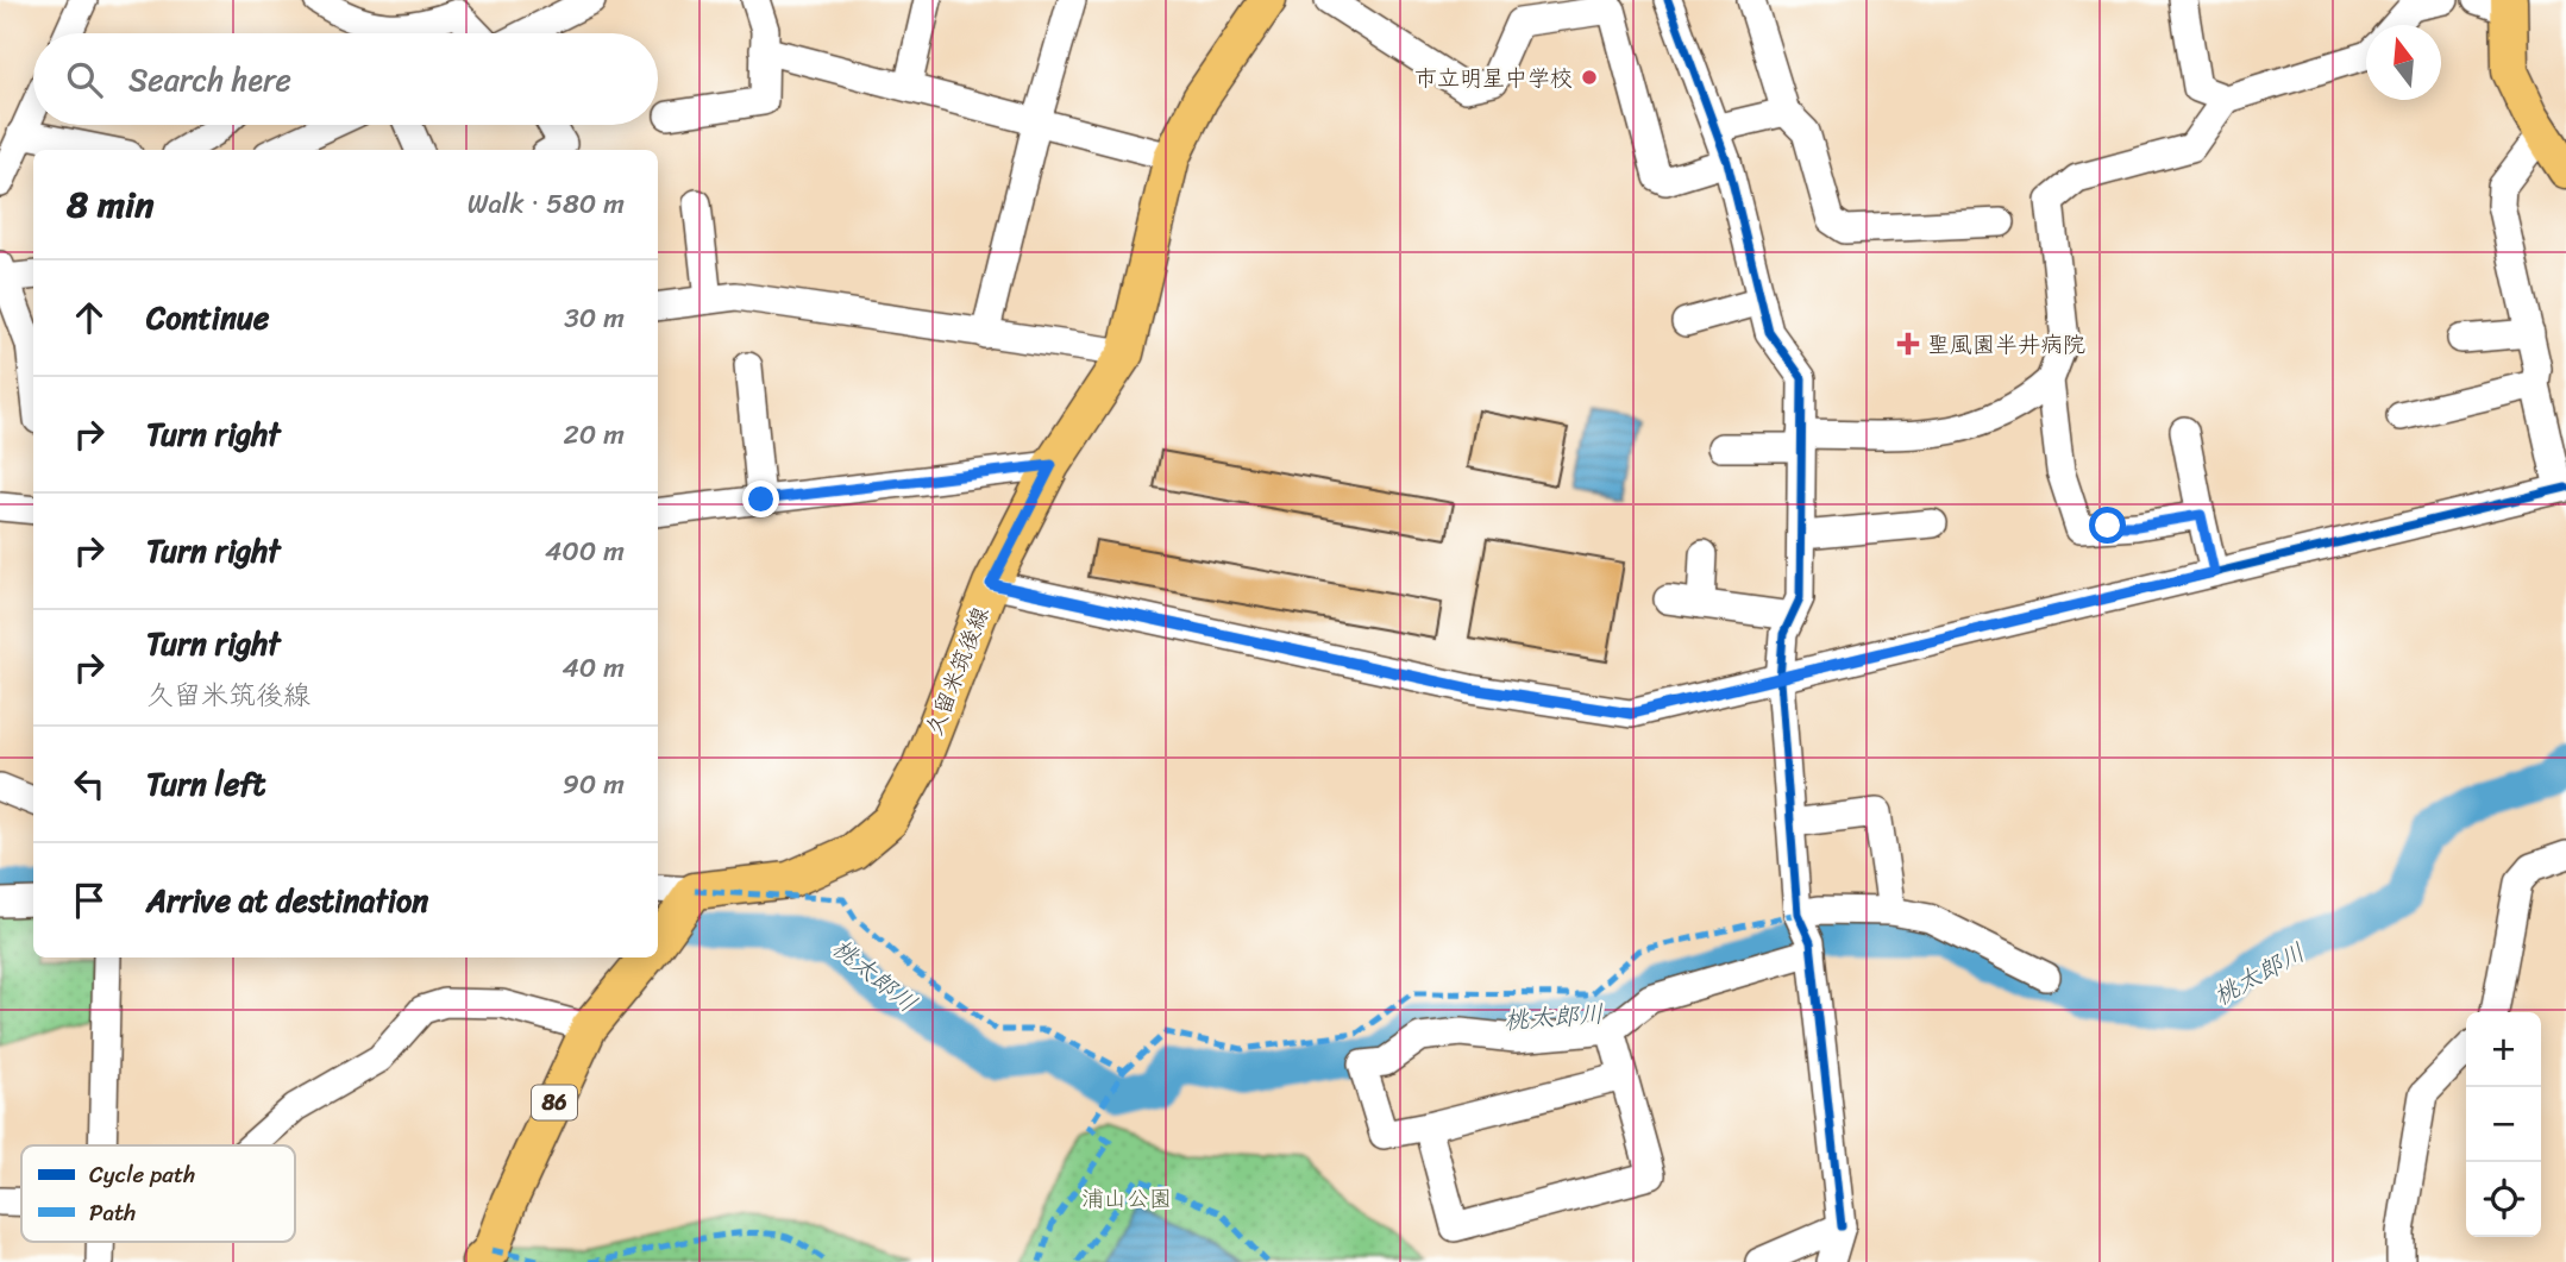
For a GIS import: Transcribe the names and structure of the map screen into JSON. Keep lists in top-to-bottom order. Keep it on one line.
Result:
{"streets":{"main road":["久留米筑後線","86"]},"water":["桃太郎川"],"parks":["浦山公園"],"places":{"other":["市立明星中学校"],"health":["聖風園半井病院"]},"legend":["Cycle path","Path"],"north":"top","page":{"search":"Search here","heading":["8 min","Walk · 580 m"],"list":[["Continue","30 m"],["Turn right","20 m"],["Turn right","400 m"],["Turn right","久留米筑後線","40 m"],["Turn left","90 m"],"Arrive at destination"],"map_buttons":["+","−"]}}
